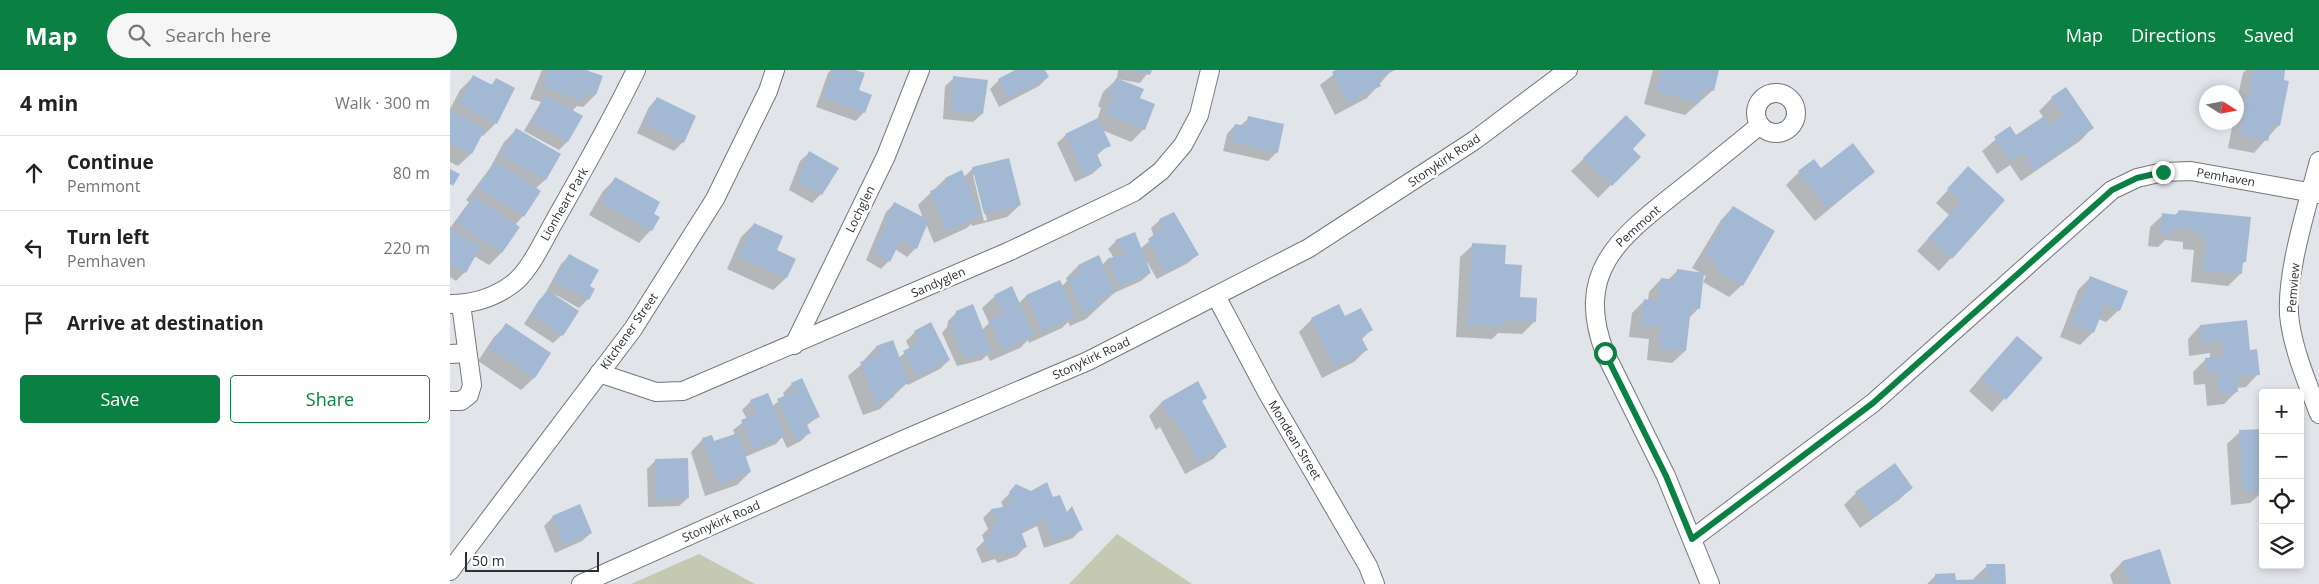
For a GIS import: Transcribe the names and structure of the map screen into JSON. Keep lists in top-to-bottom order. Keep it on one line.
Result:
{"streets":{"street":["Stonykirk Road","Pemhaven","Lionheart Park","Lochglen","Pemmont","Sandyglen","Pemview","Kitchener Street","Mondean Street"]},"crossings":[["Stonykirk Road","Mondean Street"],["Pemhaven","Pemmont"],["Pemhaven","Pemview"],["Lochglen","Sandyglen"],["Sandyglen","Kitchener Street"]],"scale_bar":"50 m","north":"right","page":{"header":"Map","search":"Search here","nav":["Map","Directions","Saved"],"heading":["4 min","Walk · 300 m"],"list":[["Continue","Pemmont","80 m"],["Turn left","Pemhaven","220 m"],"Arrive at destination"],"buttons":["Save","Share"],"map_buttons":["+","−"],"scale":"50 m"}}
